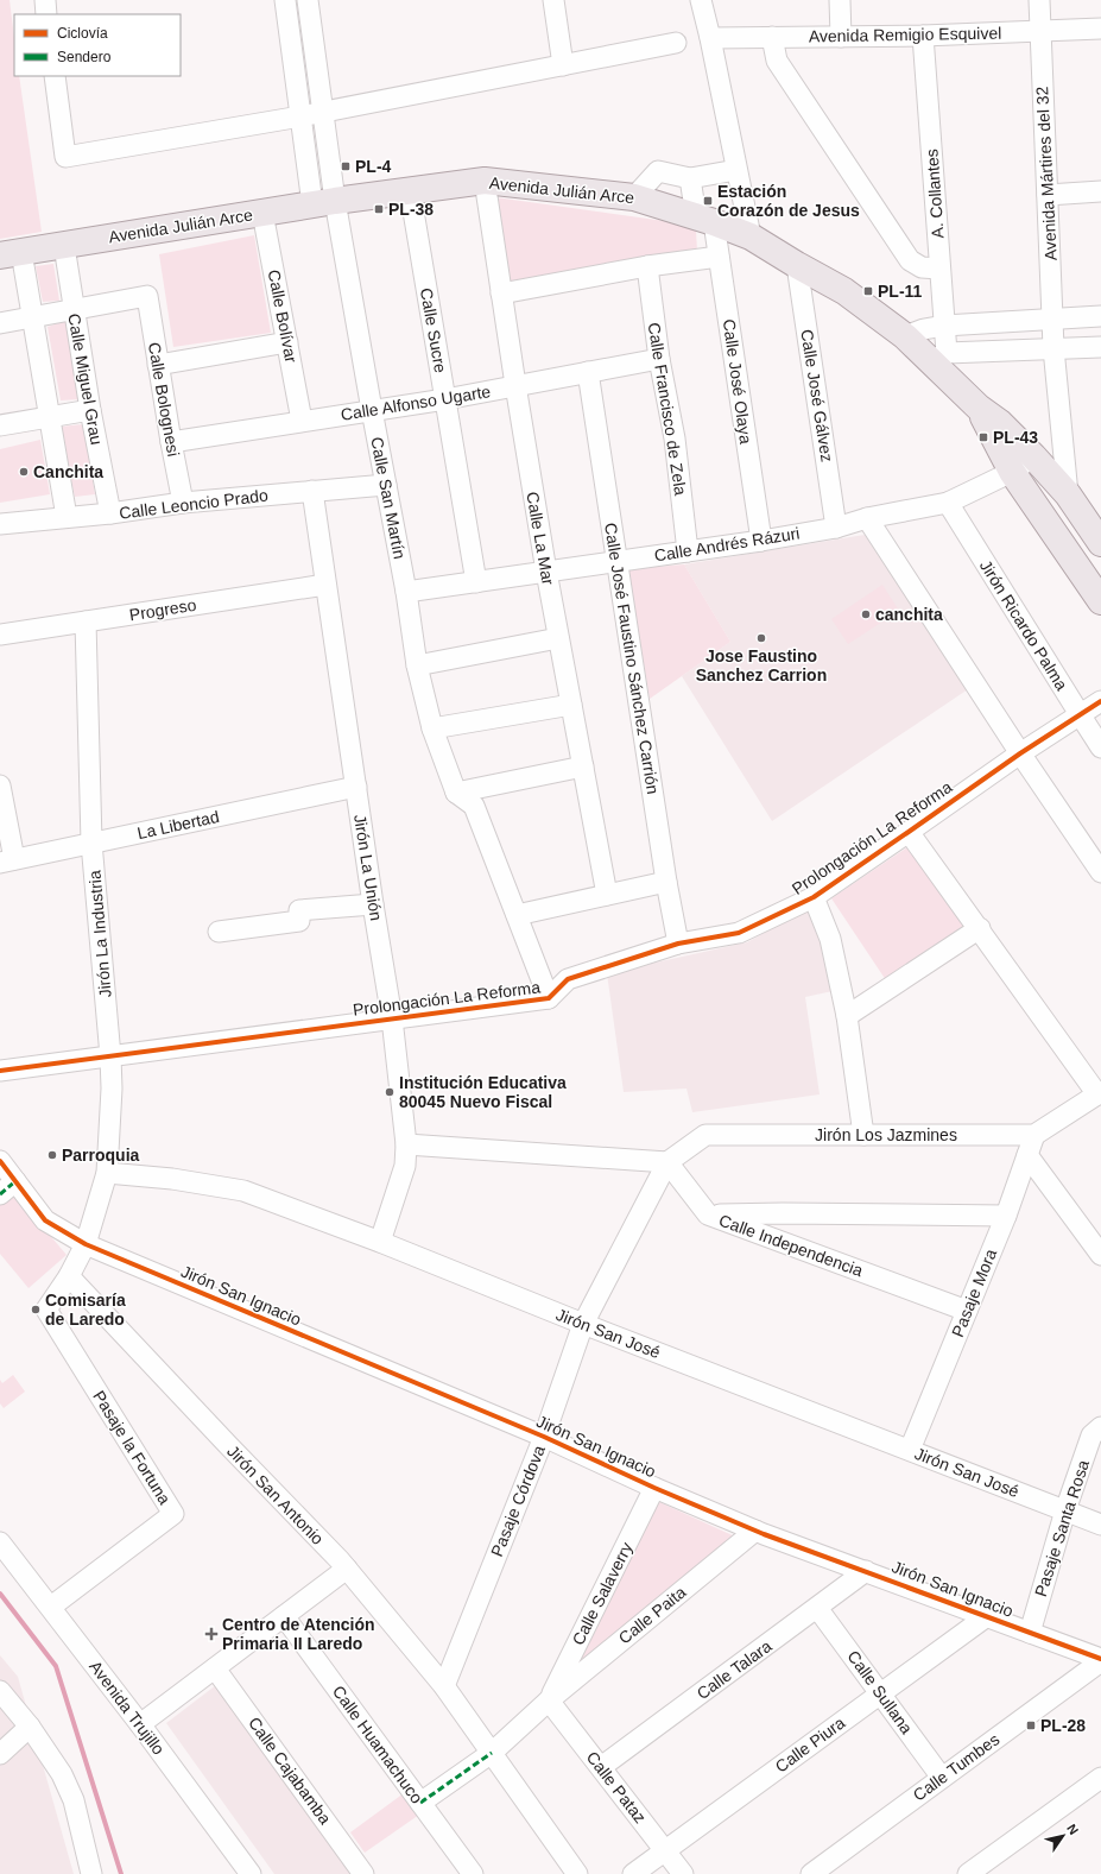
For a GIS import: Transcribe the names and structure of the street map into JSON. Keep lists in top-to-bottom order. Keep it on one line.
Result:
{"streets":{"main road":["Avenida Julián Arce"],"street":["Avenida Remigio Esquivel","Avenida Mártires del 32","A. Collantes","Calle Bolívar","Calle Sucre","Calle Miguel Grau","Calle José Olaya","Calle José Gálvez","Calle Bolognesi","Calle Alfonso Ugarte","Calle Francisco de Zela","Calle San Martín","Calle Leoncio Prado","Calle La Mar","Calle Andrés Rázuri","Progreso","Jirón Ricardo Palma","Calle José Faustino Sánchez Carrión","La Libertad","Prolongación La Reforma","Jirón La Unión","Jirón La Industria","Jirón Los Jazmines","Calle Independencia","Pasaje Mora","Jirón San Ignacio","Jirón San José","Pasaje la Fortuna","Jirón San Antonio","Pasaje Córdova","Pasaje Santa Rosa","Calle Salaverry","Calle Paita","Calle Talara","Calle Sullana","Avenida Trujillo","Calle Huamachuco","Calle Piura","Calle Tumbes","Calle Cajabamba","Calle Pataz"]},"crossings":[["Avenida Remigio Esquivel","Avenida Mártires del 32"],["Avenida Remigio Esquivel","A. Collantes"],["Avenida Mártires del 32","Avenida Julián Arce"],["Avenida Julián Arce","A. Collantes"],["Avenida Julián Arce","Calle Bolívar"],["Avenida Julián Arce","Calle Sucre"],["Avenida Julián Arce","Calle Miguel Grau"],["Avenida Julián Arce","Calle José Olaya"],["Avenida Julián Arce","Calle José Gálvez"],["Avenida Julián Arce","Calle San Martín"],["Avenida Julián Arce","Calle La Mar"],["Avenida Julián Arce","Calle Andrés Rázuri"],["Calle Bolívar","Calle Alfonso Ugarte"],["Calle Sucre","Calle Alfonso Ugarte"],["Calle Sucre","Calle Andrés Rázuri"],["Calle Miguel Grau","Calle Bolognesi"],["Calle Miguel Grau","Calle Leoncio Prado"],["Calle José Olaya","Calle Andrés Rázuri"],["Calle José Gálvez","Calle Andrés Rázuri"],["Calle Bolognesi","Calle Alfonso Ugarte"],["Calle Bolognesi","Calle Leoncio Prado"],["Calle Alfonso Ugarte","Calle Francisco de Zela"],["Calle Alfonso Ugarte","Calle San Martín"],["Calle Alfonso Ugarte","Calle La Mar"],["Calle Alfonso Ugarte","Calle José Faustino Sánchez Carrión"],["Calle Francisco de Zela","Calle Andrés Rázuri"],["Calle San Martín","Calle Leoncio Prado"],["Calle San Martín","Calle Andrés Rázuri"],["Calle Leoncio Prado","Jirón La Unión"],["Calle La Mar","Calle Andrés Rázuri"],["Calle Andrés Rázuri","Jirón Ricardo Palma"],["Calle Andrés Rázuri","Calle José Faustino Sánchez Carrión"],["Progreso","Jirón La Unión"],["Progreso","Jirón La Industria"],["Jirón Ricardo Palma","Prolongación La Reforma"],["Calle José Faustino Sánchez Carrión","Prolongación La Reforma"],["La Libertad","Jirón La Unión"],["La Libertad","Jirón La Industria"],["Prolongación La Reforma","Jirón La Unión"],["Prolongación La Reforma","Jirón La Industria"],["Jirón La Unión","Jirón San José"],["Jirón La Industria","Jirón San Ignacio"],["Jirón La Industria","Jirón San José"],["Jirón Los Jazmines","Calle Independencia"],["Jirón Los Jazmines","Pasaje Mora"],["Jirón Los Jazmines","Pasaje Córdova"],["Calle Independencia","Pasaje Mora"],["Calle Independencia","Pasaje Córdova"],["Pasaje Mora","Jirón San José"],["Jirón San Ignacio","Pasaje Córdova"],["Jirón San Ignacio","Pasaje Santa Rosa"],["Jirón San Ignacio","Calle Salaverry"],["Jirón San Ignacio","Calle Paita"],["Jirón San Ignacio","Calle Talara"],["Jirón San Ignacio","Calle Piura"],["Jirón San Ignacio","Calle Tumbes"],["Jirón San José","Pasaje Córdova"],["Jirón San José","Pasaje Santa Rosa"],["Pasaje la Fortuna","Jirón San Antonio"],["Pasaje la Fortuna","Avenida Trujillo"],["Jirón San Antonio","Pasaje Córdova"],["Jirón San Antonio","Calle Paita"],["Calle Salaverry","Calle Paita"],["Calle Salaverry","Calle Pataz"],["Calle Paita","Calle Huamachuco"],["Calle Paita","Calle Pataz"],["Calle Talara","Calle Sullana"],["Calle Talara","Calle Pataz"],["Calle Sullana","Calle Piura"],["Calle Sullana","Calle Tumbes"],["Calle Piura","Calle Pataz"]],"places":{"transit":["PL-4","Estación Corazón de Jesus","PL-38","PL-11","PL-43","PL-28"],"other":["Canchita","canchita","Jose Faustino Sanchez Carrion","Institución Educativa 80045 Nuevo Fiscal","Parroquia","Comisaría de Laredo"],"health":["Centro de Atención Primaria II Laredo"]},"legend":["Ciclovía","Sendero"],"north":"top right"}
